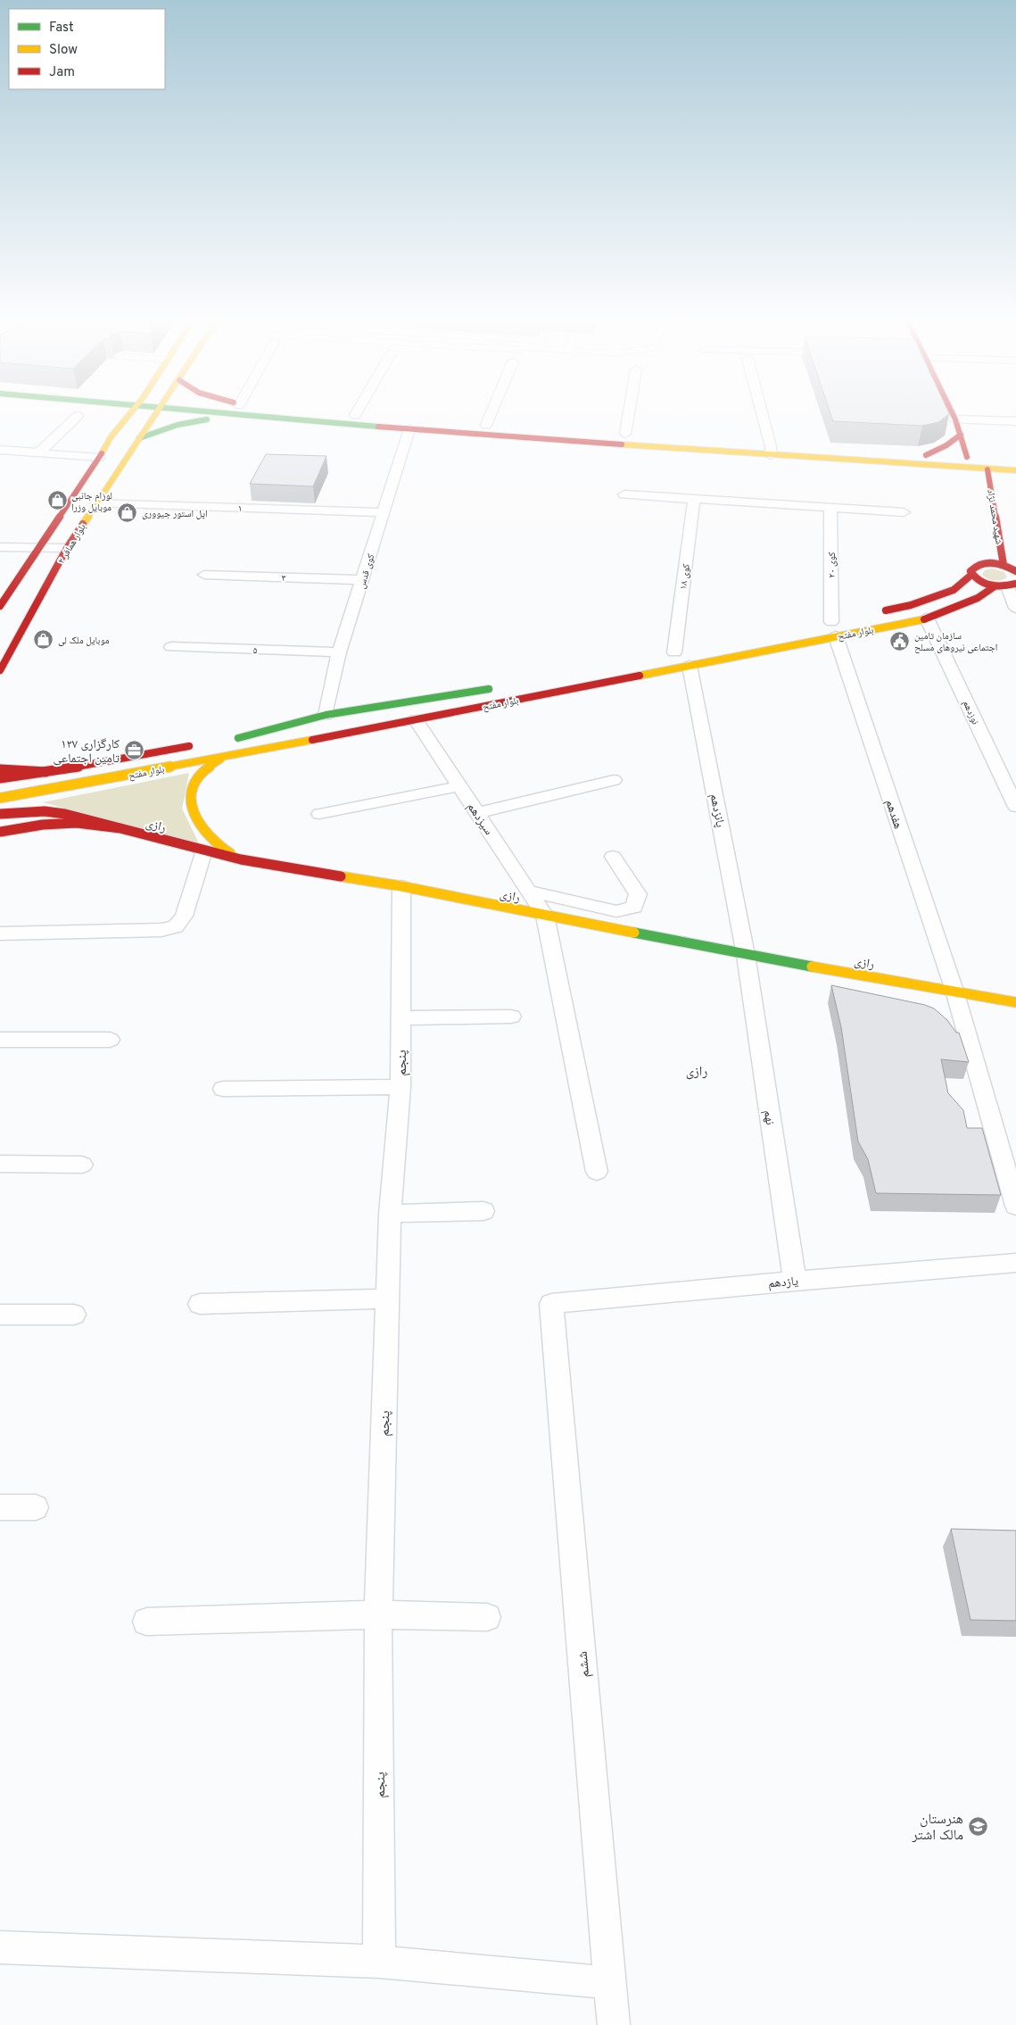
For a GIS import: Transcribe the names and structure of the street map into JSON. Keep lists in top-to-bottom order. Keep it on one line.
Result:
{"streets":{"main road":["شهید محمد نژاد","بلوار همافر ۲","بلوار مفتح","رازی"],"street":["۱","کوی ۲۰","کوی قدس","کوی ۱۸","۳","۵","نوزدهم","پانزدهم","هفدهم","سیزدهم","پنجم","نهم","یازدهم","ششم"]},"crossings":[["۱","بلوار همافر ۲"],["۱","کوی قدس"],["شهید محمد نژاد","بلوار مفتح"],["کوی ۲۰","بلوار مفتح"],["کوی ۲۰","هفدهم"],["کوی قدس","۳"],["کوی قدس","بلوار مفتح"],["کوی قدس","۵"],["کوی ۱۸","بلوار مفتح"],["کوی ۱۸","پانزدهم"],["بلوار مفتح","نوزدهم"],["بلوار مفتح","پانزدهم"],["بلوار مفتح","هفدهم"],["بلوار مفتح","سیزدهم"],["پانزدهم","رازی"],["پانزدهم","نهم"],["هفدهم","رازی"],["سیزدهم","رازی"],["رازی","پنجم"],["رازی","نهم"],["نهم","یازدهم"],["یازدهم","ششم"]],"districts":["رازی"],"places":{"shop":["لوزام جانبی موبایل وزرا","اپل استور جيووری","موبایل ملک لی"],"public building":["سازمان تامین اجتماعی نیروهای مسلح"],"office":["کارگزاری ۱۲۷ تامین اجتماعی"],"school or university":["هنرستان مالک اشتر"]},"legend":["Fast","Slow","Jam"]}
